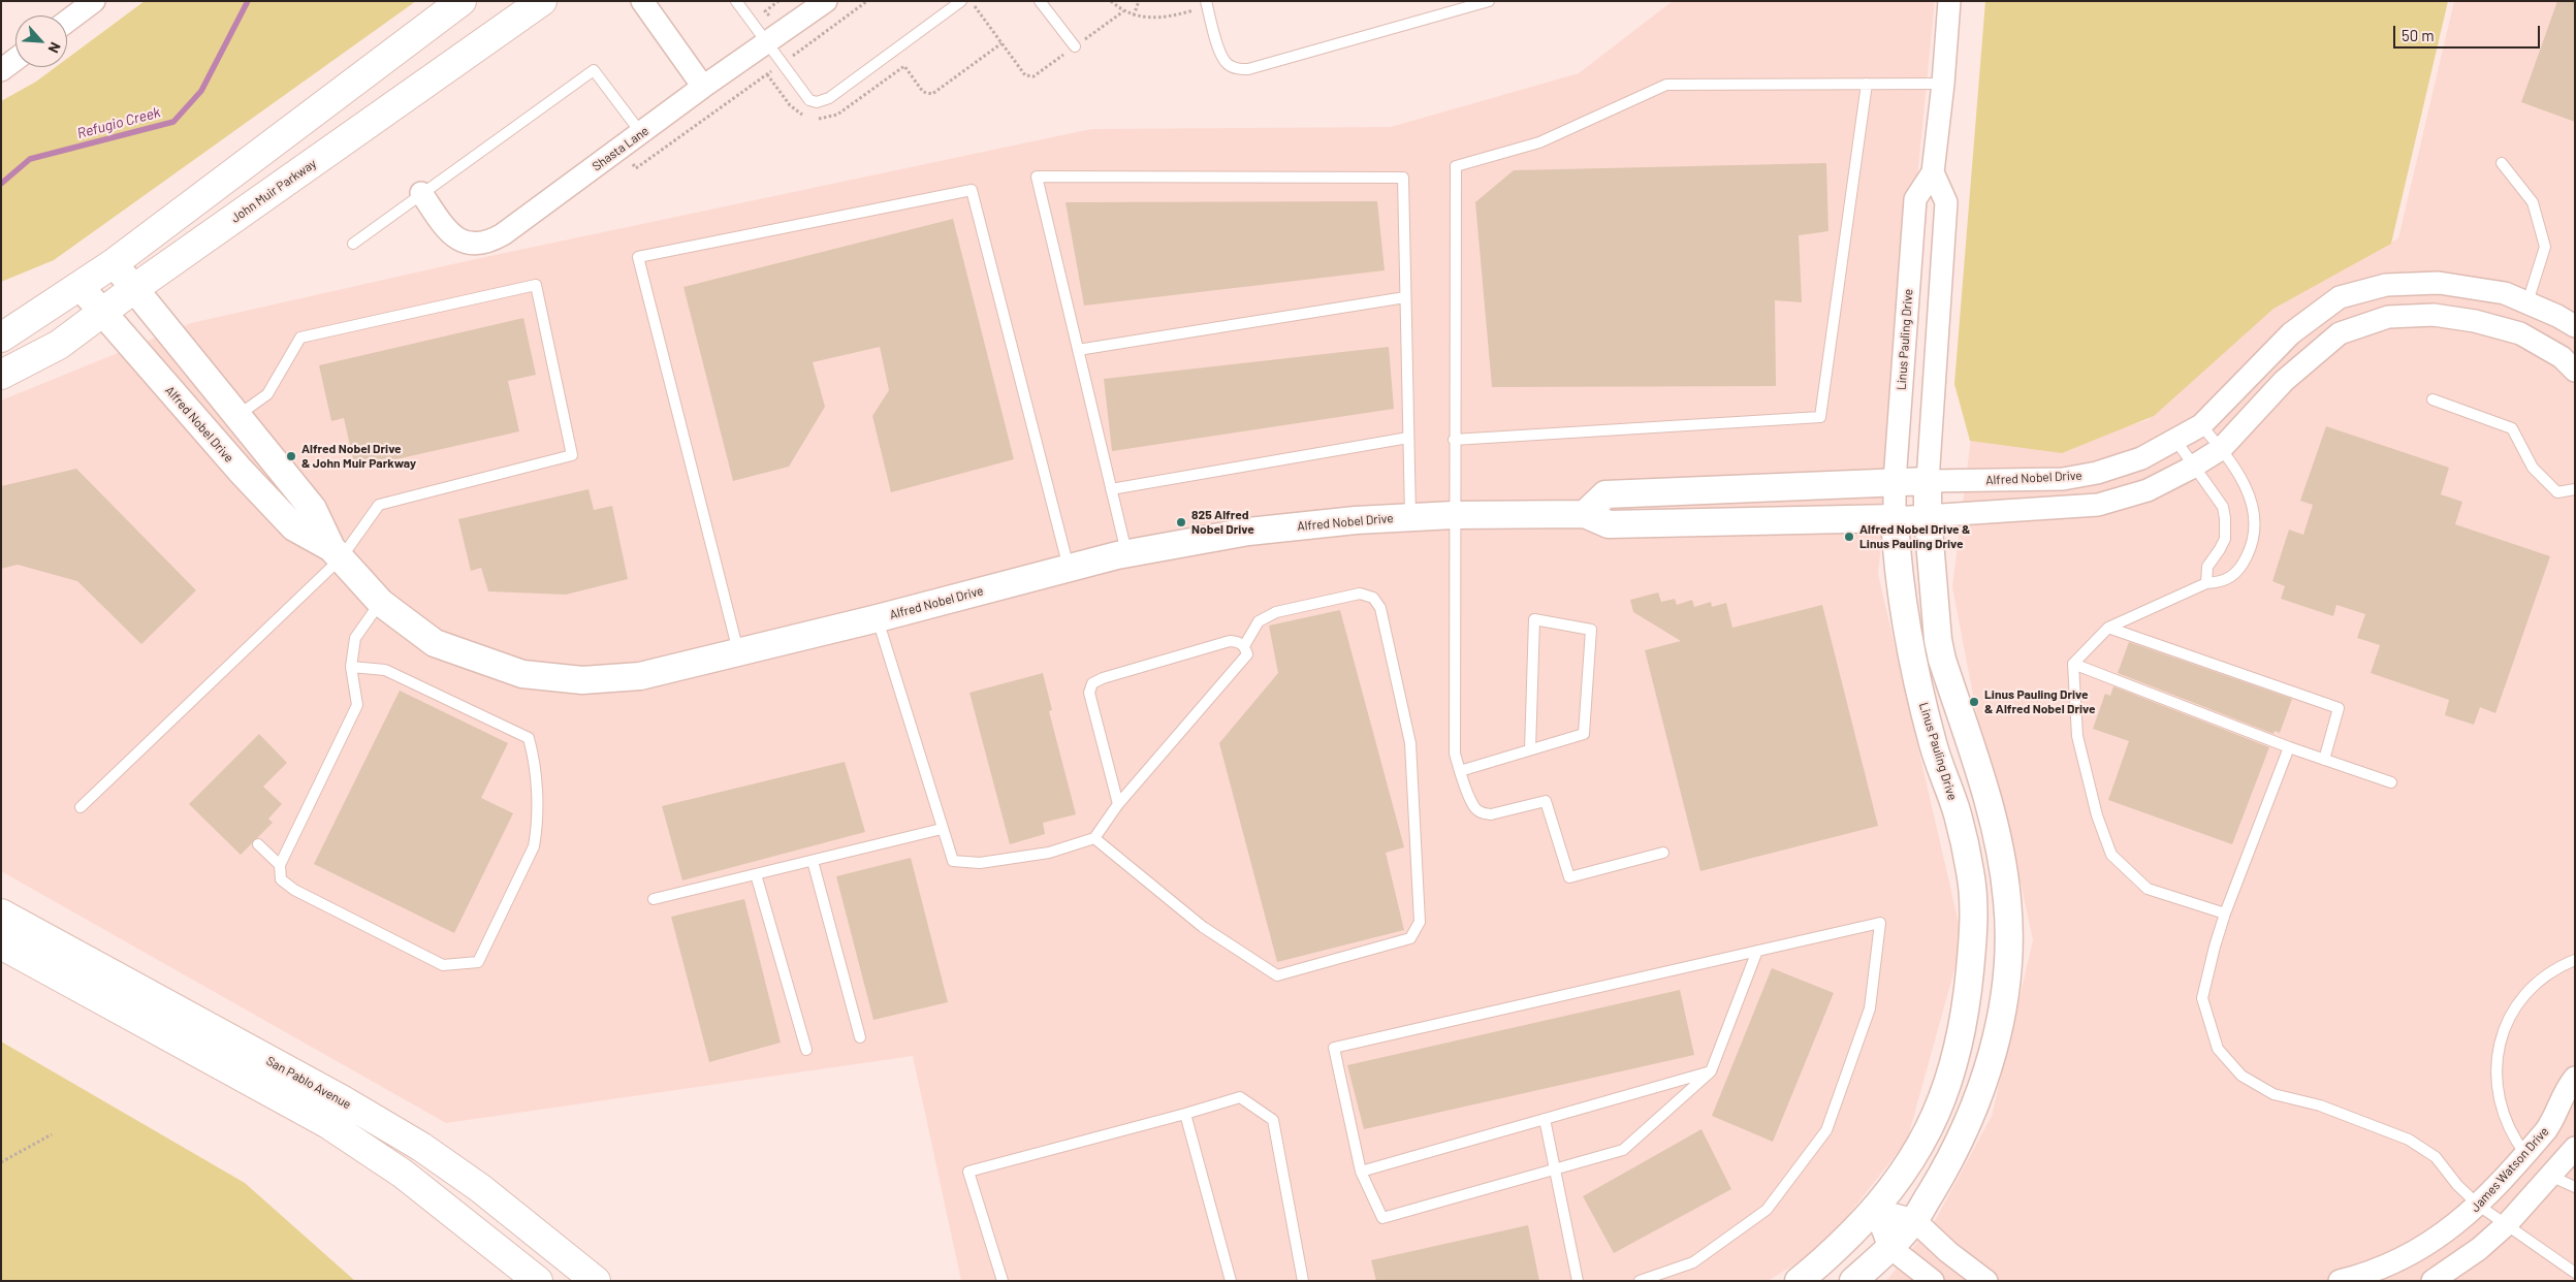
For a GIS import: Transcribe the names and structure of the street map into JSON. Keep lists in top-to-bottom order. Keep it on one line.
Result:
{"streets":{"main road":["John Muir Parkway","San Pablo Avenue"],"street":["Shasta Lane","Linus Pauling Drive","Alfred Nobel Drive","James Watson Drive"]},"crossings":[["John Muir Parkway","Alfred Nobel Drive"],["Linus Pauling Drive","Alfred Nobel Drive"]],"water":["Refugio Creek"],"places":["Alfred Nobel Drive & John Muir Parkway","825 Alfred Nobel Drive","Alfred Nobel Drive & Linus Pauling Drive","Linus Pauling Drive & Alfred Nobel Drive"],"scale_bar":"50 m","north":"bottom right"}
